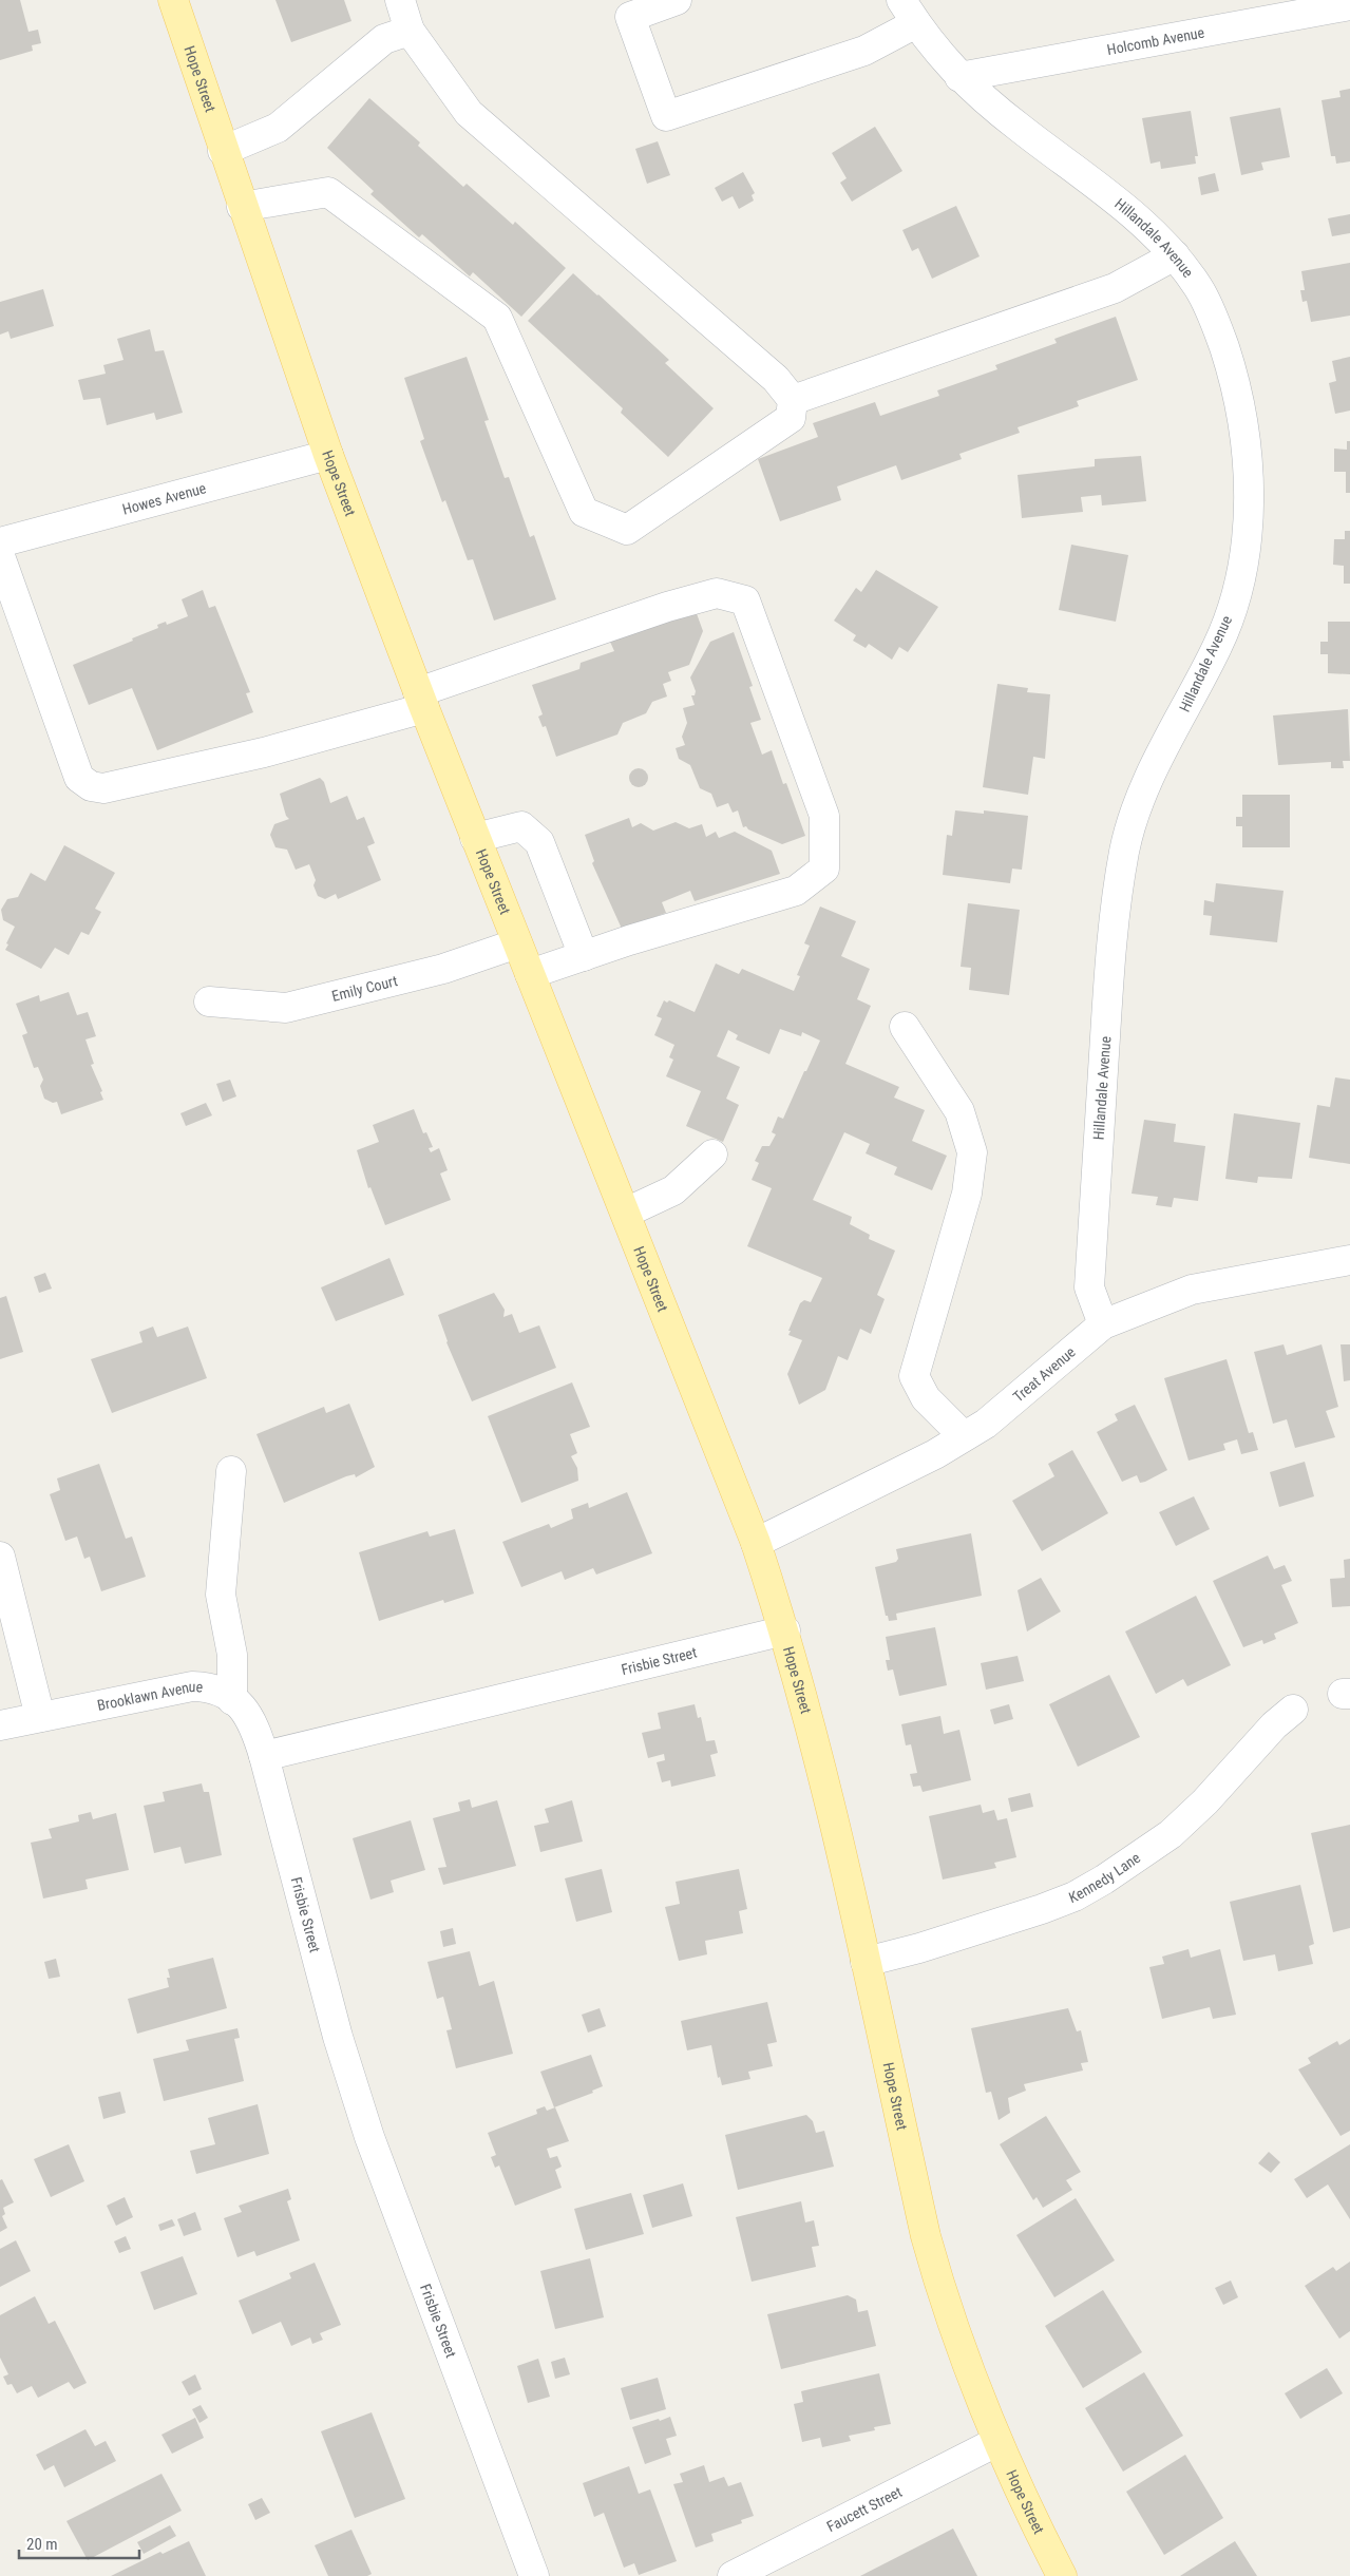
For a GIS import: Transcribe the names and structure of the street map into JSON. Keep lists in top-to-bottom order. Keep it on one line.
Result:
{"streets":{"main road":["Hope Street"],"street":["Holcomb Avenue","Hillandale Avenue","Howes Avenue","Emily Court","Treat Avenue","Frisbie Street","Brooklawn Avenue","Kennedy Lane","Faucett Street"]},"crossings":[["Holcomb Avenue","Hillandale Avenue"],["Hope Street","Howes Avenue"],["Hope Street","Emily Court"],["Hope Street","Treat Avenue"],["Hope Street","Frisbie Street"],["Hope Street","Kennedy Lane"],["Hope Street","Faucett Street"],["Hillandale Avenue","Treat Avenue"],["Frisbie Street","Brooklawn Avenue"]],"scale_bar":"20 m"}
